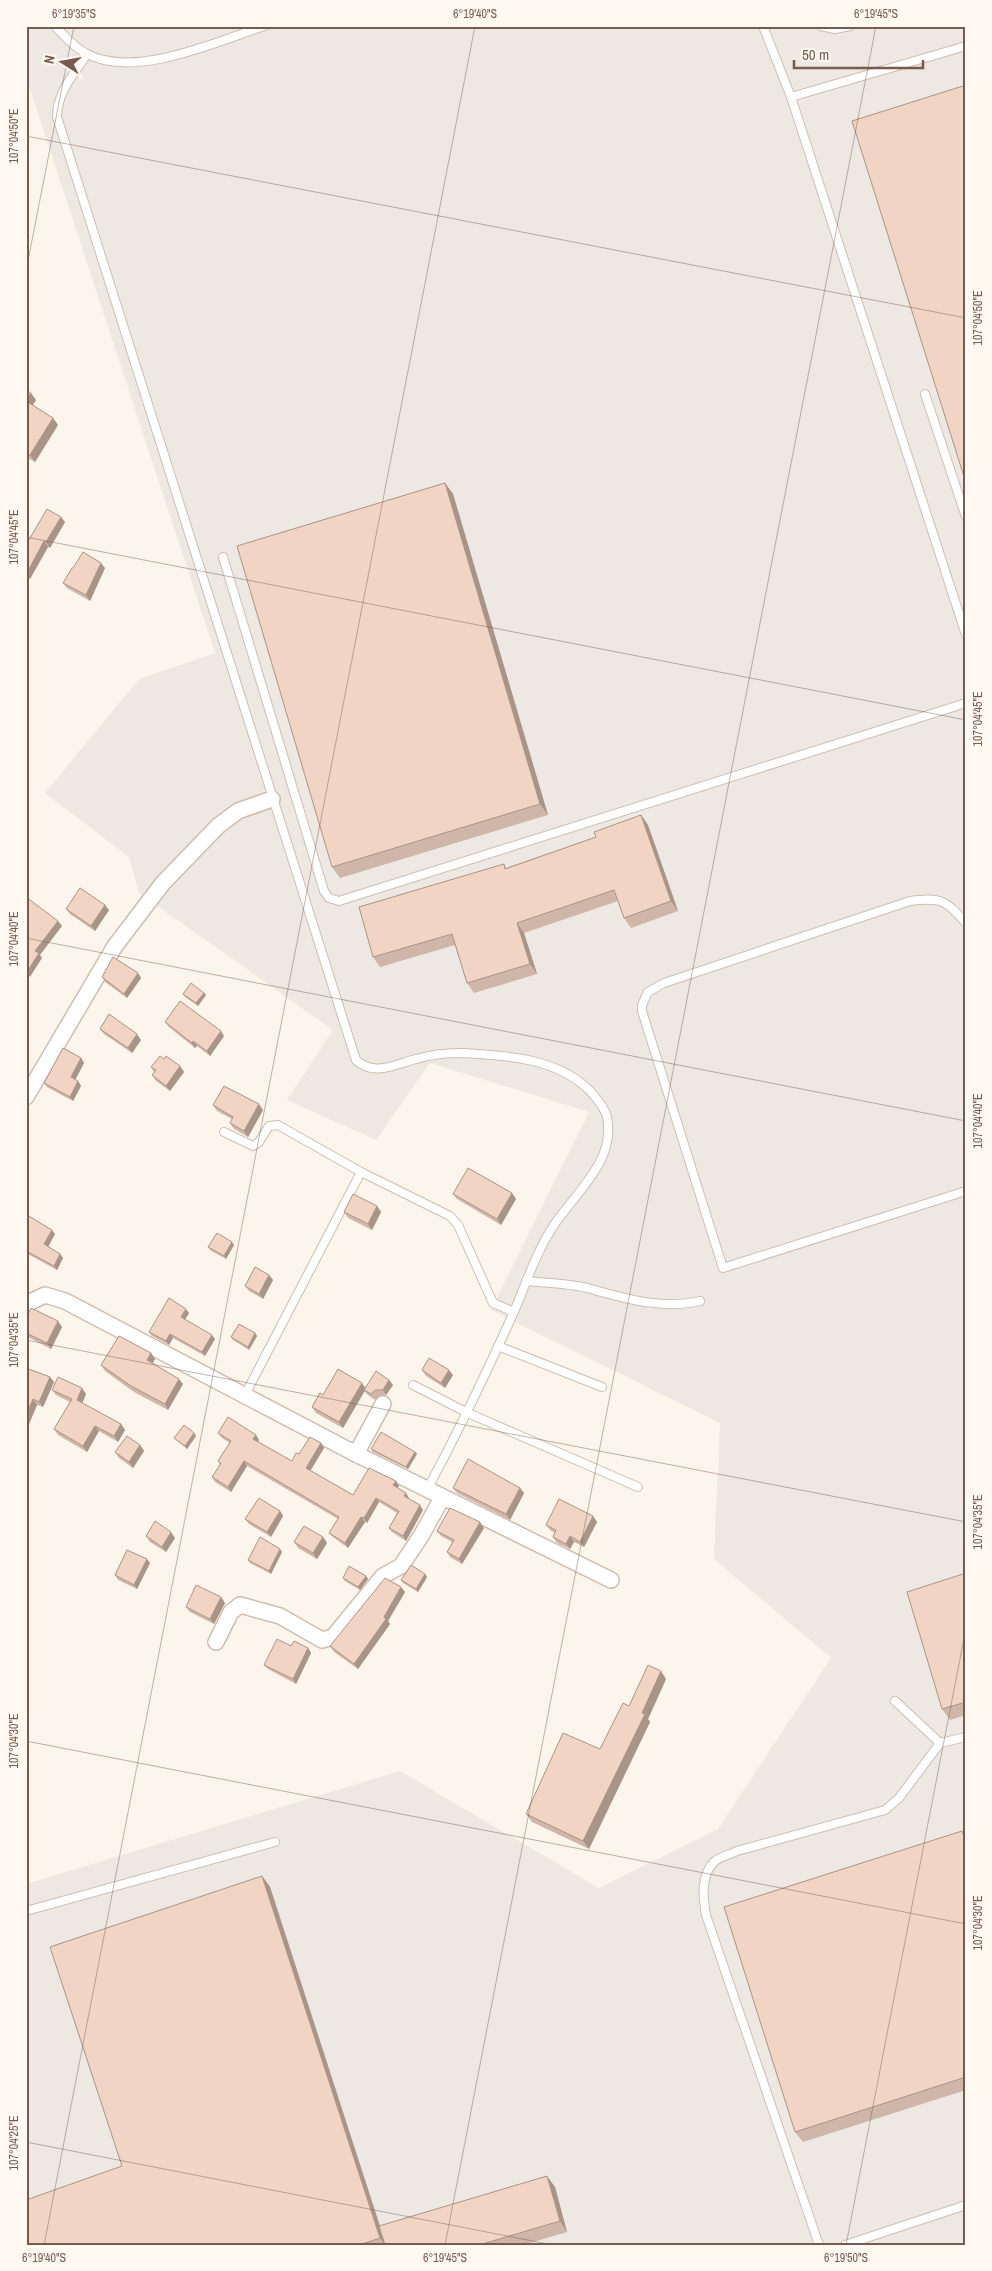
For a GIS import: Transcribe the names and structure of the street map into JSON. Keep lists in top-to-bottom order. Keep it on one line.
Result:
{"scale_bar":"50 m","north":"left","coordinates":["6°19'35\"S","6°19'40\"S","6°19'45\"S","107°04'50\"E","107°04'45\"E","107°04'40\"E","107°04'35\"E","107°04'30\"E","107°04'25\"E","6°19'50\"S"]}
